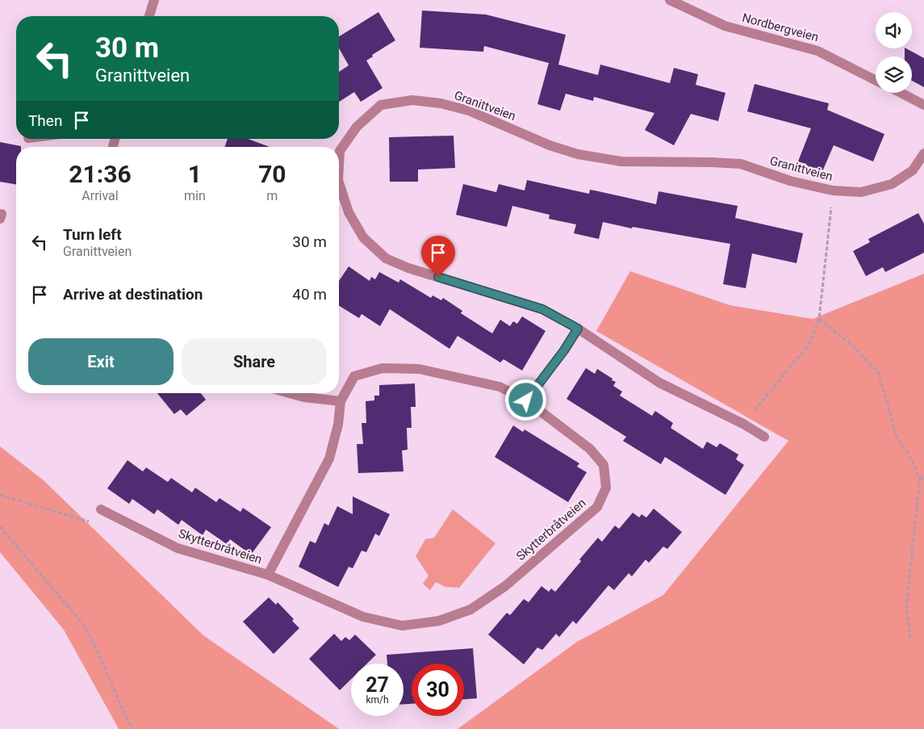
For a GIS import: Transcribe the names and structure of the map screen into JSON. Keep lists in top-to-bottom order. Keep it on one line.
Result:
{"streets":{"street":["Nordbergveien","Granittveien","Skytterbråtveien"]},"page":{"turn":["30 m","Granittveien"],"then":"Then","eta":["21:36","Arrival","1","min","70","m"],"list":[{"name":"Turn left","note":"Granittveien","value":"30 m"},{"name":"Arrive at destination","value":"40 m"}],"buttons":["Exit","Share"],"speed":"27 km/h","limit":"30"}}
